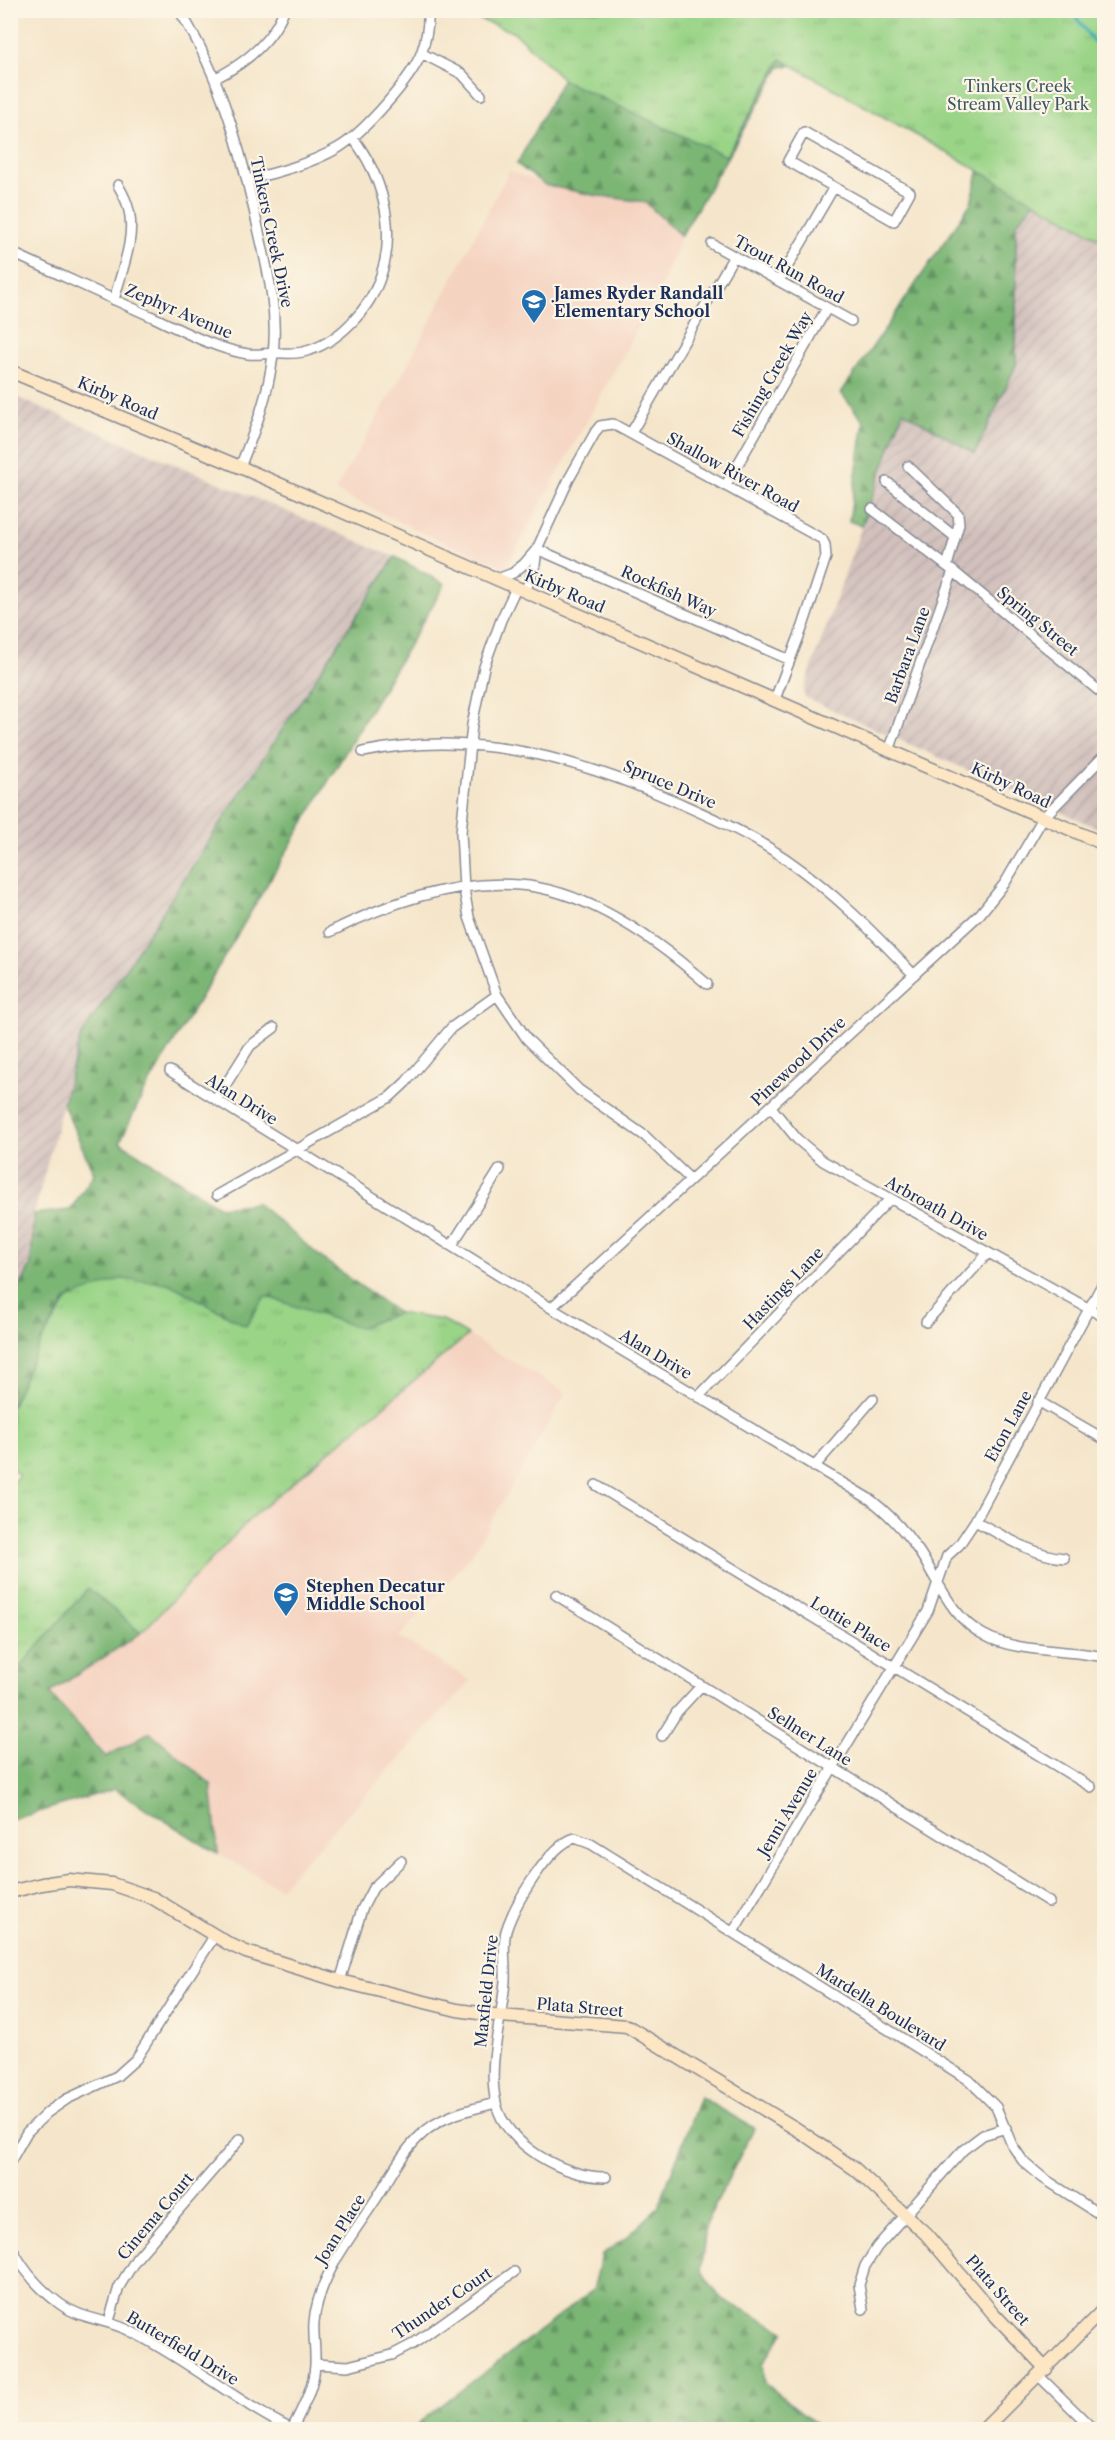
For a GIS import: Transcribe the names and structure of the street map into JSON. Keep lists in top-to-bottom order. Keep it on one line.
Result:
{"streets":{"main road":["Kirby Road","Plata Street"],"street":["Tinkers Creek Drive","Trout Run Road","Zephyr Avenue","Fishing Creek Way","Shallow River Road","Rockfish Way","Spring Street","Barbara Lane","Spruce Drive","Pinewood Drive","Alan Drive","Arbroath Drive","Hastings Lane","Eton Lane","Lottie Place","Sellner Lane","Jenni Avenue","Maxfield Drive","Mardella Boulevard","Cinema Court","Joan Place","Thunder Court","Butterfield Drive"]},"crossings":[["Tinkers Creek Drive","Zephyr Avenue"],["Tinkers Creek Drive","Kirby Road"],["Trout Run Road","Fishing Creek Way"],["Fishing Creek Way","Shallow River Road"],["Kirby Road","Shallow River Road"],["Kirby Road","Barbara Lane"],["Kirby Road","Pinewood Drive"],["Shallow River Road","Rockfish Way"],["Shallow River Road","Spruce Drive"],["Shallow River Road","Pinewood Drive"],["Spring Street","Barbara Lane"],["Spruce Drive","Pinewood Drive"],["Pinewood Drive","Alan Drive"],["Pinewood Drive","Arbroath Drive"],["Alan Drive","Hastings Lane"],["Alan Drive","Eton Lane"],["Alan Drive","Jenni Avenue"],["Arbroath Drive","Hastings Lane"],["Arbroath Drive","Eton Lane"],["Eton Lane","Jenni Avenue"],["Lottie Place","Jenni Avenue"],["Sellner Lane","Jenni Avenue"],["Jenni Avenue","Mardella Boulevard"],["Maxfield Drive","Plata Street"],["Maxfield Drive","Mardella Boulevard"],["Maxfield Drive","Joan Place"],["Cinema Court","Butterfield Drive"],["Joan Place","Thunder Court"],["Joan Place","Butterfield Drive"]],"parks":["Tinkers Creek Stream Valley Park"],"places":{"school or university":["James Ryder Randall Elementary School","Stephen Decatur Middle School"]}}
